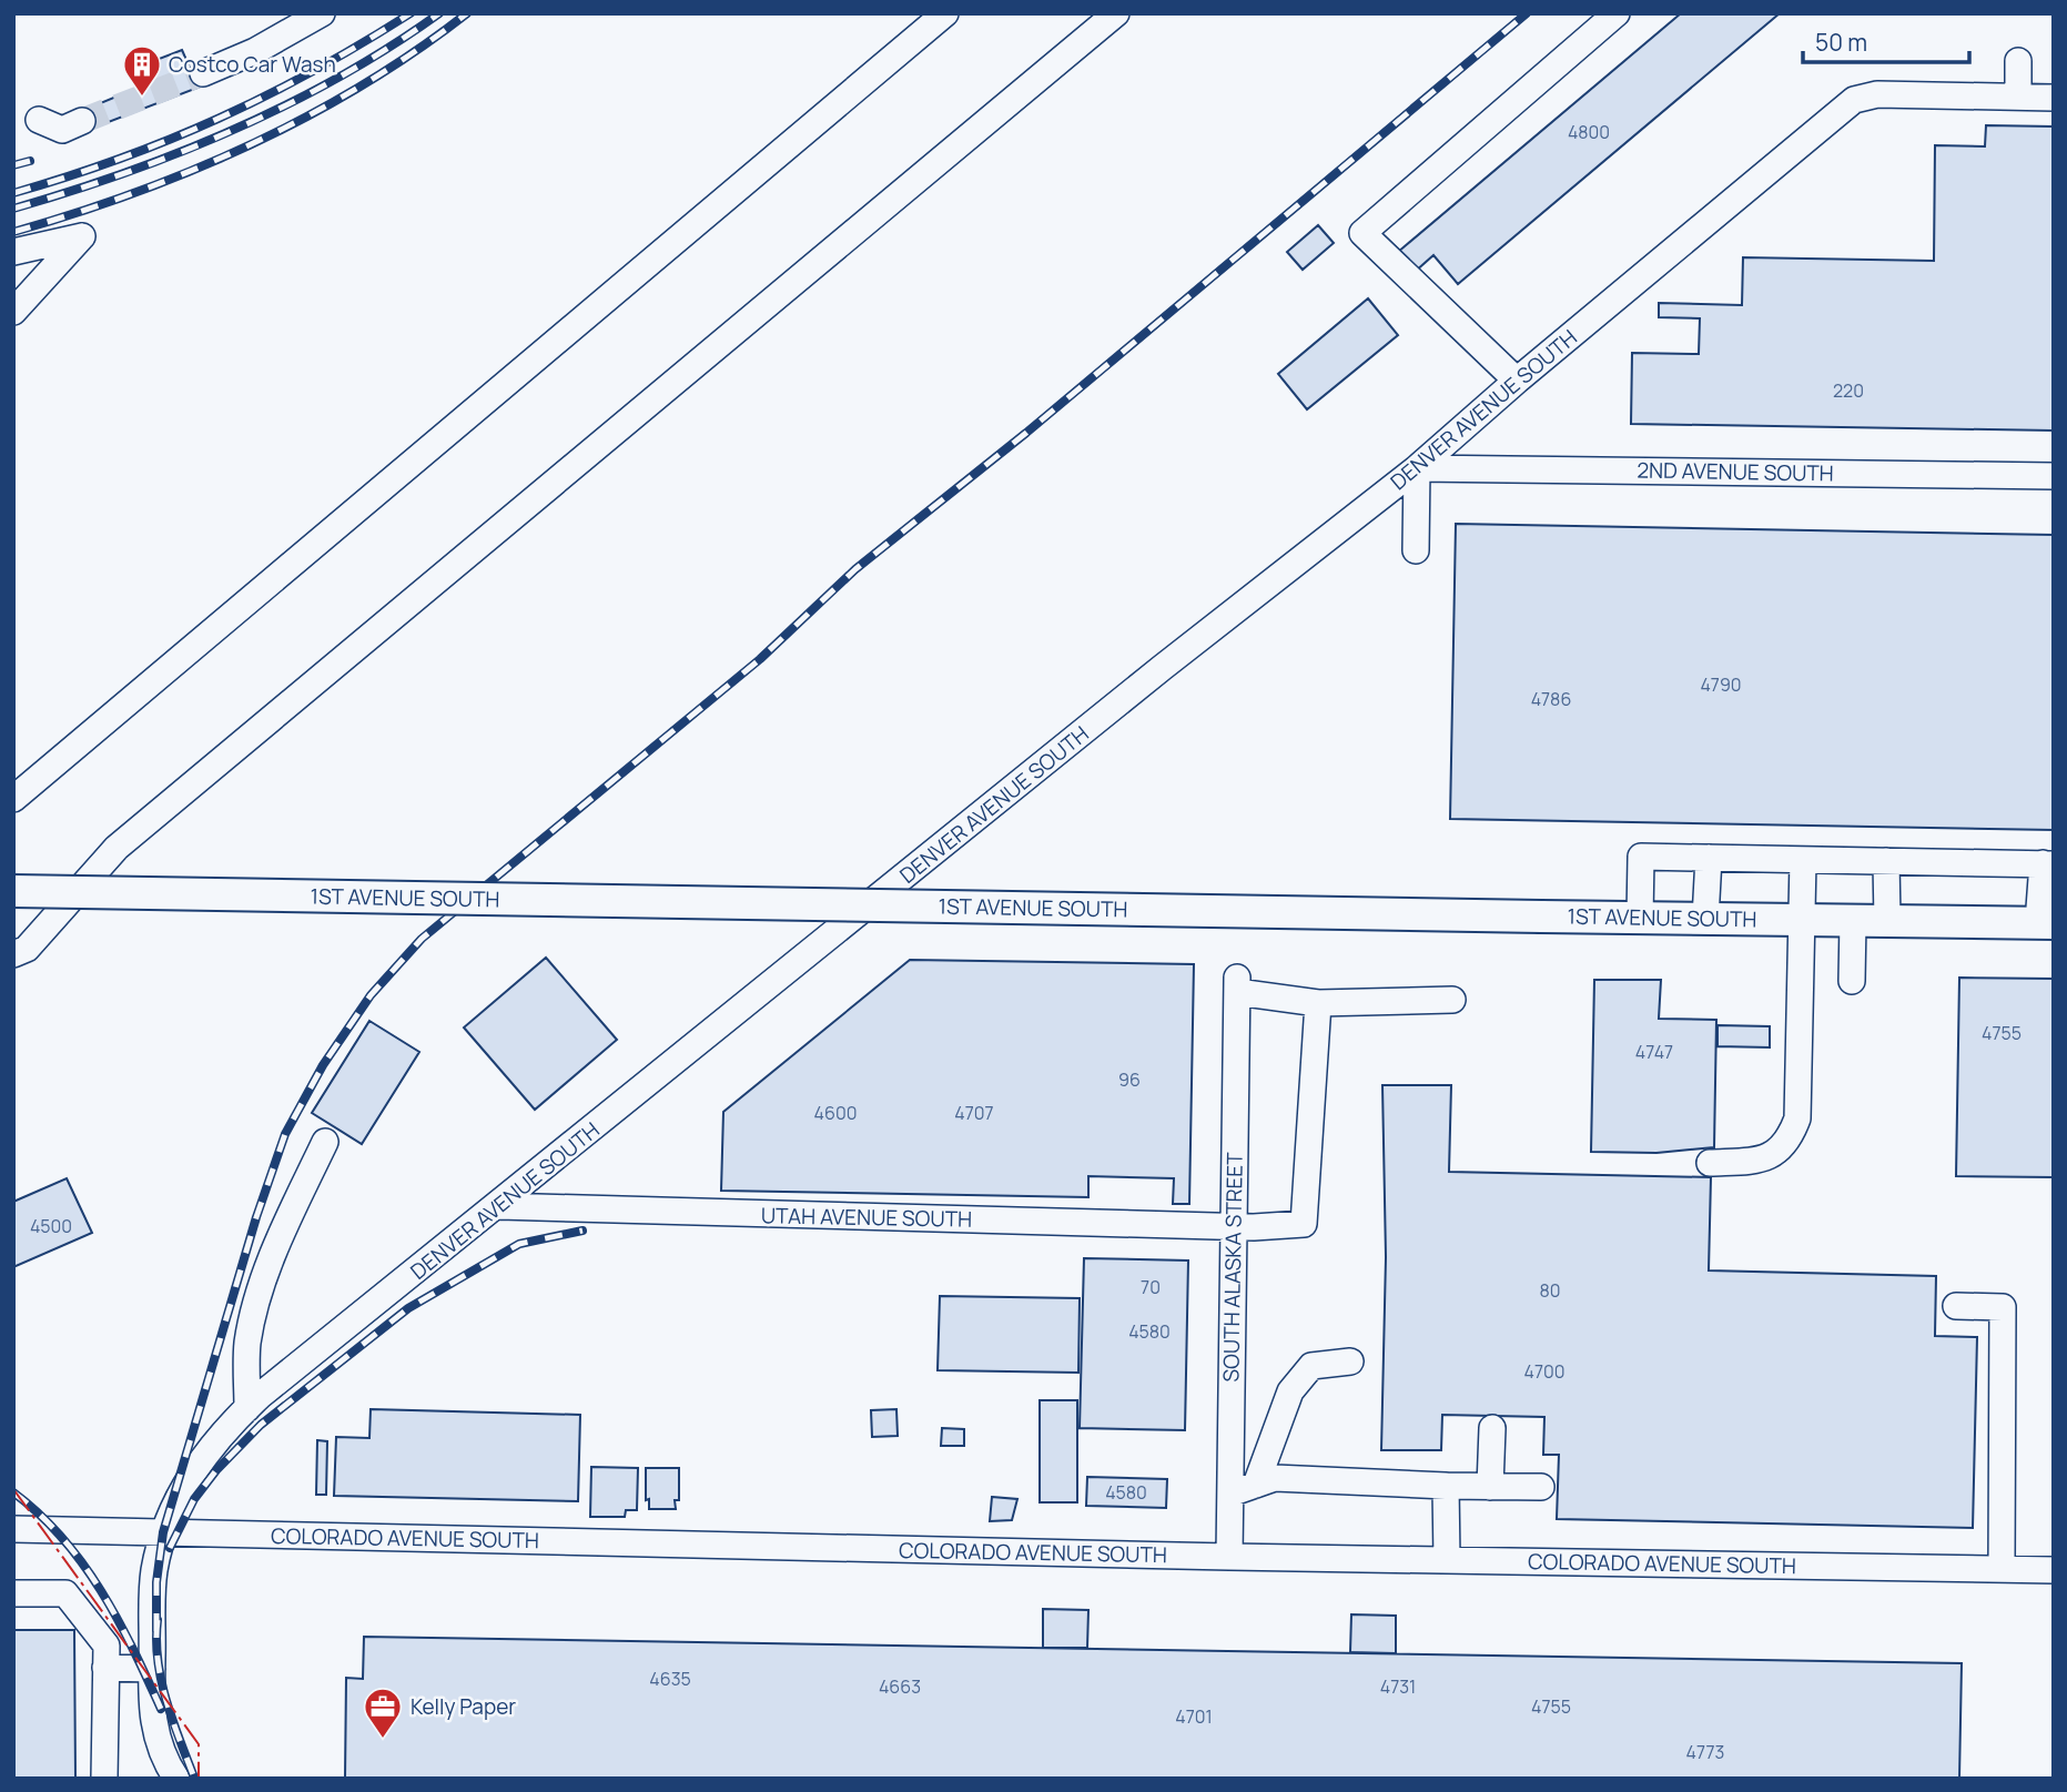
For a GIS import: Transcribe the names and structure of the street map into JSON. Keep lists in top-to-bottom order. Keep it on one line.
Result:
{"streets":{"main road":["1ST AVENUE SOUTH"],"street":["DENVER AVENUE SOUTH","2ND AVENUE SOUTH","UTAH AVENUE SOUTH","SOUTH ALASKA STREET","COLORADO AVENUE SOUTH"]},"crossings":[["DENVER AVENUE SOUTH","2ND AVENUE SOUTH"],["DENVER AVENUE SOUTH","UTAH AVENUE SOUTH"],["DENVER AVENUE SOUTH","COLORADO AVENUE SOUTH"],["UTAH AVENUE SOUTH","SOUTH ALASKA STREET"],["SOUTH ALASKA STREET","COLORADO AVENUE SOUTH"]],"places":{"building":["Costco Car Wash"],"office":["Kelly Paper"]},"house_numbers":["4800","220","4790","4786","4755","4747","96","4600","4707","4500","70","80","4580","4700","4580","4635","4663","4731","4755","4701","4773"],"scale_bar":"50 m"}
